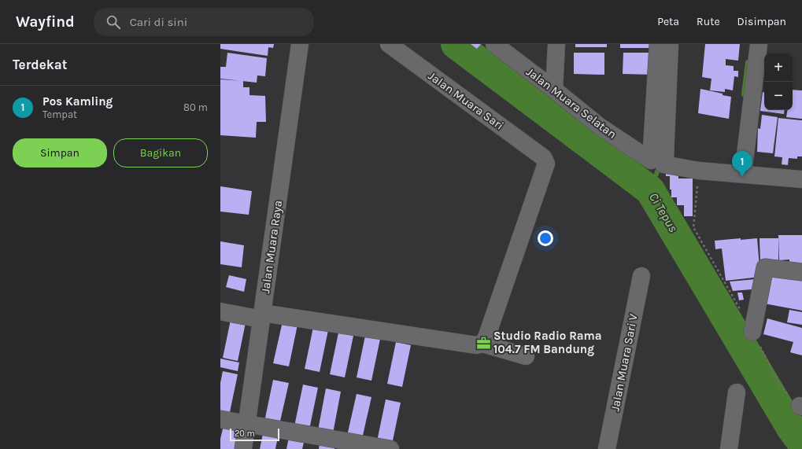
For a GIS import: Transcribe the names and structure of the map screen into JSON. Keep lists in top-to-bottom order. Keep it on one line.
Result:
{"streets":{"street":["Jalan Muara Sari","Jalan Muara Selatan","Jalan Muara Raya","Jalan Muara Sari V"]},"water":["Ci Tepus"],"places":{"office":["Studio Radio Rama 104.7 FM Bandung"]},"scale_bar":"20 m","page":{"header":"Wayfind","search":"Cari di sini","nav":["Peta","Rute","Disimpan"],"heading":"Terdekat","map_buttons":["+","−"],"list":[{"mark":"1","name":"Pos Kamling","note":"Tempat","value":"80 m"}],"buttons":["Simpan","Bagikan"],"pins":"1","scale":"20 m"}}
